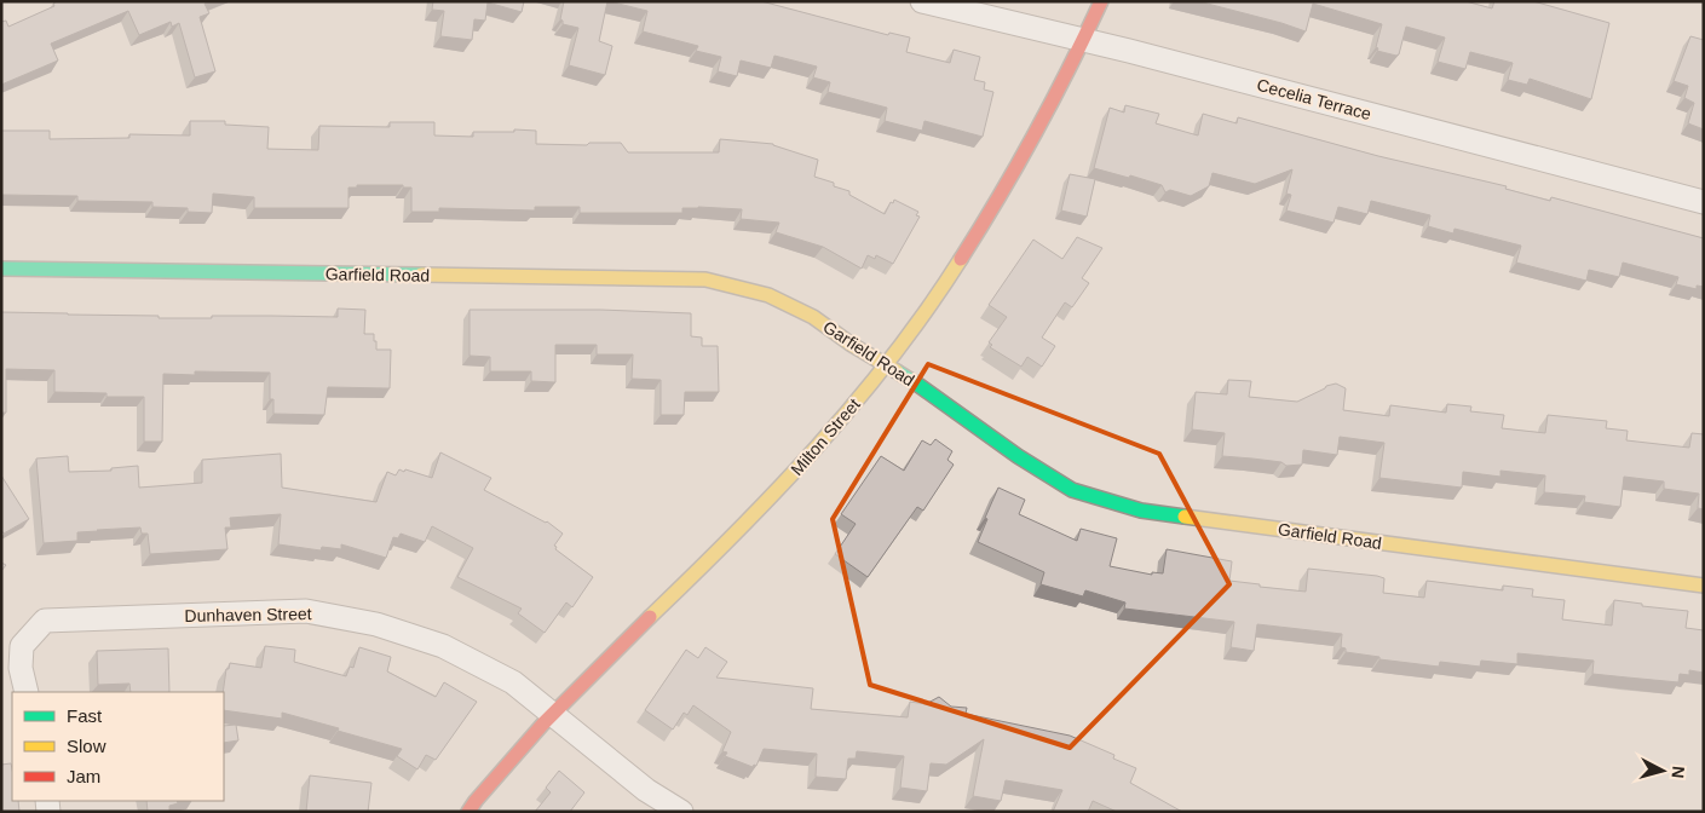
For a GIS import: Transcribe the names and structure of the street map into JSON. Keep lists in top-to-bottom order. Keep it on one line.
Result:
{"streets":{"street":["Cecelia Terrace","Garfield Road","Milton Street","Dunhaven Street"]},"crossings":[["Cecelia Terrace","Milton Street"],["Garfield Road","Milton Street"],["Milton Street","Dunhaven Street"]],"legend":["Fast","Slow","Jam"],"north":"right"}
